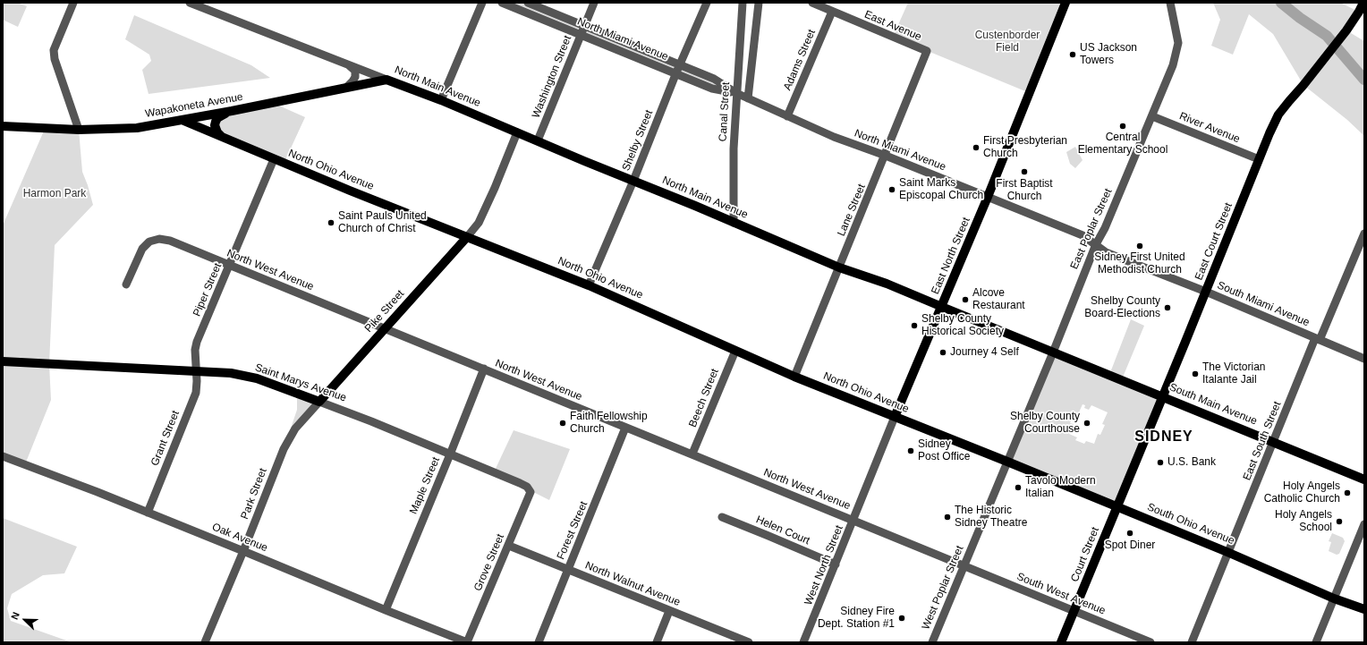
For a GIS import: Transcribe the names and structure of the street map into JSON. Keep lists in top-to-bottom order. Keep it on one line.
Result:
{"streets":{"main road":["North Main Avenue","Wapakoneta Avenue","North Ohio Avenue","East Court Street","East North Street","Pike Street","Saint Marys Avenue","South Main Avenue","South Ohio Avenue","Court Street"],"street":["East Avenue","North Miami Avenue","Adams Street","Washington Street","Canal Street","River Avenue","Shelby Street","Lane Street","East Poplar Street","North West Avenue","Piper Street","South Miami Avenue","Beech Street","Grant Street","East South Street","Maple Street","Park Street","Forest Street","Helen Court","Oak Avenue","Grove Street","West North Street","North Walnut Avenue","West Poplar Street","South West Avenue"]},"crossings":[["East Avenue","Adams Street"],["East Avenue","Lane Street"],["North Miami Avenue","Adams Street"],["North Miami Avenue","Washington Street"],["North Miami Avenue","Canal Street"],["North Miami Avenue","Shelby Street"],["North Miami Avenue","Lane Street"],["North Miami Avenue","East Poplar Street"],["North Miami Avenue","East North Street"],["North Miami Avenue","South Miami Avenue"],["Washington Street","North Main Avenue"],["North Main Avenue","Wapakoneta Avenue"],["North Main Avenue","Canal Street"],["North Main Avenue","Shelby Street"],["North Main Avenue","Lane Street"],["North Main Avenue","East Poplar Street"],["North Main Avenue","East North Street"],["North Main Avenue","South Main Avenue"],["Wapakoneta Avenue","North Ohio Avenue"],["River Avenue","East Poplar Street"],["River Avenue","East Court Street"],["Shelby Street","North Ohio Avenue"],["North Ohio Avenue","Lane Street"],["North Ohio Avenue","East Poplar Street"],["North Ohio Avenue","East North Street"],["North Ohio Avenue","Piper Street"],["North Ohio Avenue","Pike Street"],["North Ohio Avenue","Beech Street"],["North Ohio Avenue","South Ohio Avenue"],["North Ohio Avenue","West North Street"],["North Ohio Avenue","West Poplar Street"],["East Poplar Street","South Miami Avenue"],["East Poplar Street","South Main Avenue"],["East Poplar Street","South Ohio Avenue"],["East Poplar Street","West Poplar Street"],["East Court Street","South Miami Avenue"],["East Court Street","South Main Avenue"],["East Court Street","South Ohio Avenue"],["East Court Street","Court Street"],["East North Street","West North Street"],["North West Avenue","Piper Street"],["North West Avenue","Pike Street"],["North West Avenue","Beech Street"],["North West Avenue","Maple Street"],["North West Avenue","Forest Street"],["North West Avenue","West North Street"],["North West Avenue","West Poplar Street"],["North West Avenue","South West Avenue"],["Piper Street","Saint Marys Avenue"],["Piper Street","Grant Street"],["South Miami Avenue","East South Street"],["Pike Street","Saint Marys Avenue"],["Pike Street","Park Street"],["Saint Marys Avenue","Grant Street"],["Saint Marys Avenue","Maple Street"],["Saint Marys Avenue","Park Street"],["Saint Marys Avenue","Grove Street"],["South Main Avenue","East South Street"],["Grant Street","Oak Avenue"],["East South Street","South Ohio Avenue"],["Maple Street","Oak Avenue"],["Park Street","Oak Avenue"],["South Ohio Avenue","Court Street"],["South Ohio Avenue","West Poplar Street"],["Forest Street","North Walnut Avenue"],["Helen Court","West North Street"],["Oak Avenue","Grove Street"],["Court Street","South West Avenue"],["Grove Street","North Walnut Avenue"],["West Poplar Street","South West Avenue"]],"districts":["SIDNEY"],"parks":["Custenborder Field","Harmon Park"],"places":["US Jackson Towers","Central Elementary School","First Presbyterian Church","First Baptist Church","Saint Marks Episcopal Church","Saint Pauls United Church of Christ","Sidney First United Methodist Church","Alcove Restaurant","Shelby County Board-Elections","Shelby County Historical Society","Journey 4 Self","The Victorian Italante Jail","Faith Fellowship Church","Shelby County Courthouse","Sidney Post Office","U.S. Bank","Tavolo Modern Italian","Holy Angels Catholic Church","The Historic Sidney Theatre","Holy Angels School","Spot Diner","Sidney Fire Dept. Station #1"],"north":"top left"}
